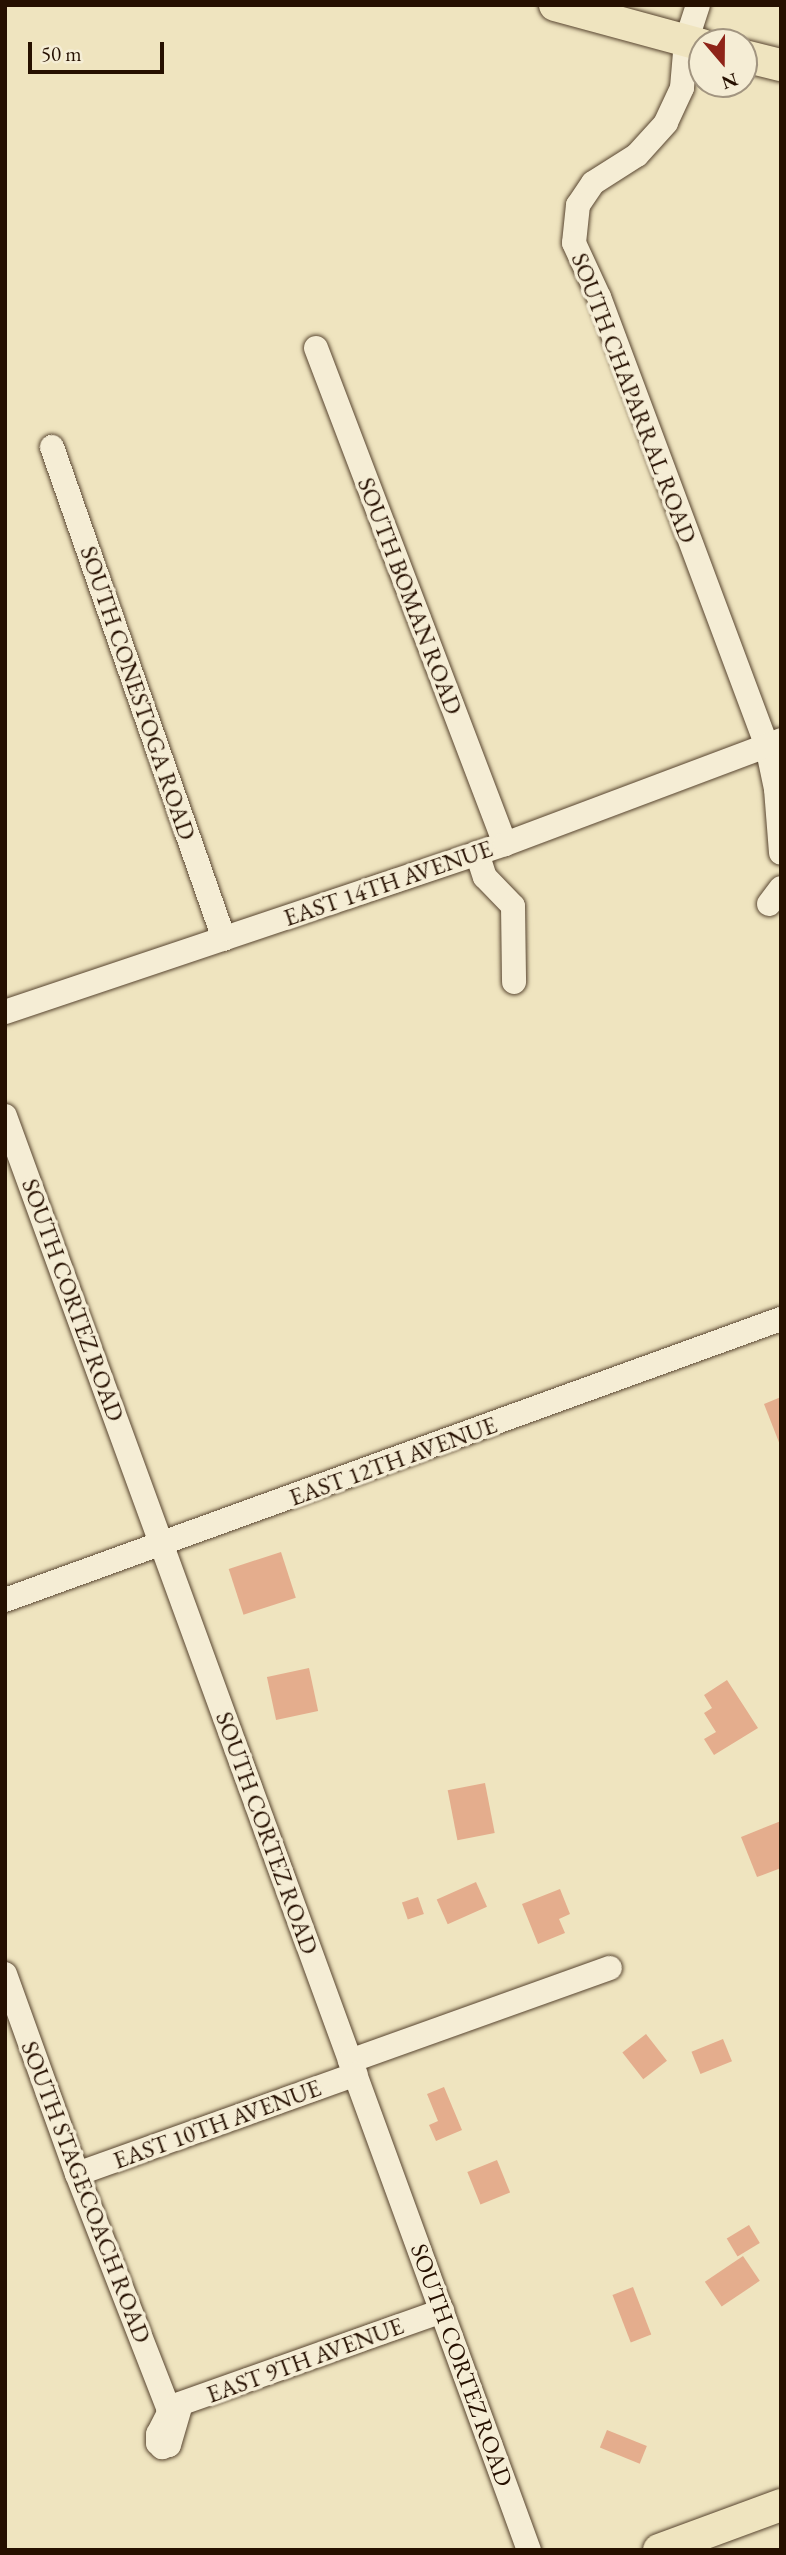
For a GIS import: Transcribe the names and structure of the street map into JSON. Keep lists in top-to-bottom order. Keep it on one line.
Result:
{"streets":{"street":["SOUTH CHAPARRAL ROAD","SOUTH BOMAN ROAD","SOUTH CONESTOGA ROAD","EAST 14TH AVENUE","SOUTH CORTEZ ROAD","EAST 12TH AVENUE","EAST 10TH AVENUE","SOUTH STAGECOACH ROAD","EAST 9TH AVENUE"]},"crossings":[["SOUTH CHAPARRAL ROAD","EAST 14TH AVENUE"],["SOUTH BOMAN ROAD","EAST 14TH AVENUE"],["SOUTH CONESTOGA ROAD","EAST 14TH AVENUE"],["SOUTH CORTEZ ROAD","EAST 12TH AVENUE"],["SOUTH CORTEZ ROAD","EAST 10TH AVENUE"],["SOUTH CORTEZ ROAD","EAST 9TH AVENUE"],["EAST 10TH AVENUE","SOUTH STAGECOACH ROAD"],["SOUTH STAGECOACH ROAD","EAST 9TH AVENUE"]],"scale_bar":"50 m","north":"bottom"}
